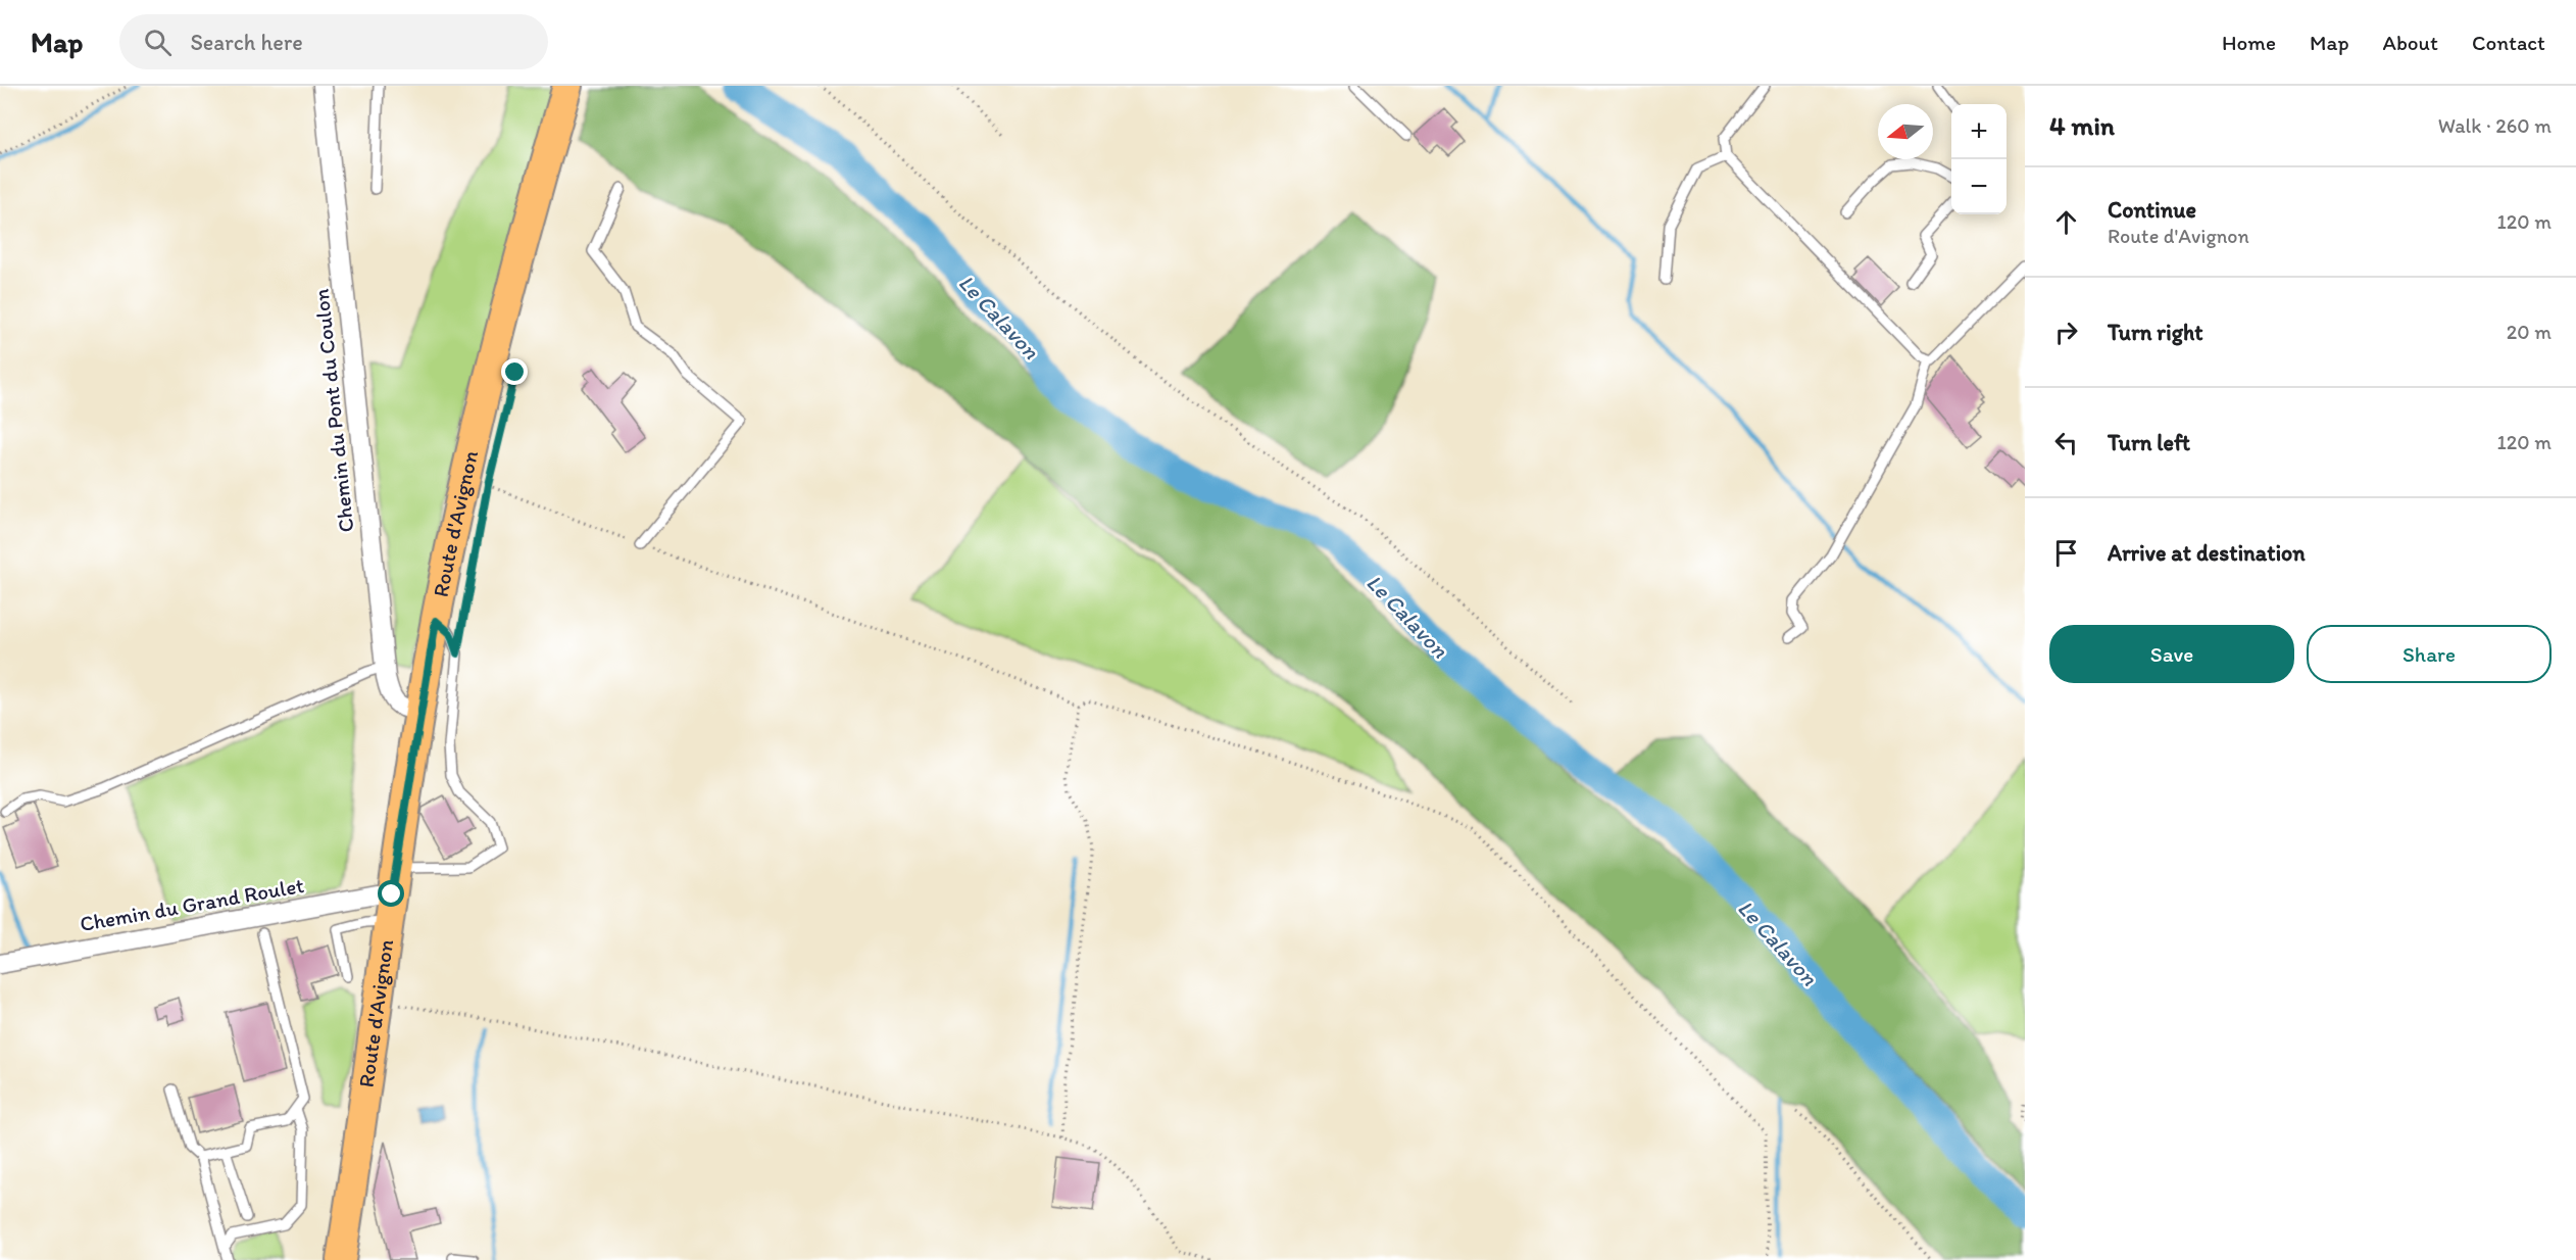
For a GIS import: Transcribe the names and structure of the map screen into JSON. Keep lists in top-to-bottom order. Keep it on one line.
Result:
{"streets":{"main road":["Route d'Avignon"],"street":["Chemin du Pont du Coulon","Chemin du Grand Roulet"]},"crossings":[["Chemin du Pont du Coulon","Route d'Avignon"],["Route d'Avignon","Chemin du Grand Roulet"]],"water":["Le Calavon"],"north":"left","page":{"header":"Map","search":"Search here","nav":["Home","Map","About","Contact"],"heading":["4 min","Walk · 260 m"],"map_buttons":["+","−"],"list":[["Continue","Route d'Avignon","120 m"],["Turn right","20 m"],["Turn left","120 m"],"Arrive at destination"],"buttons":["Save","Share"]}}
